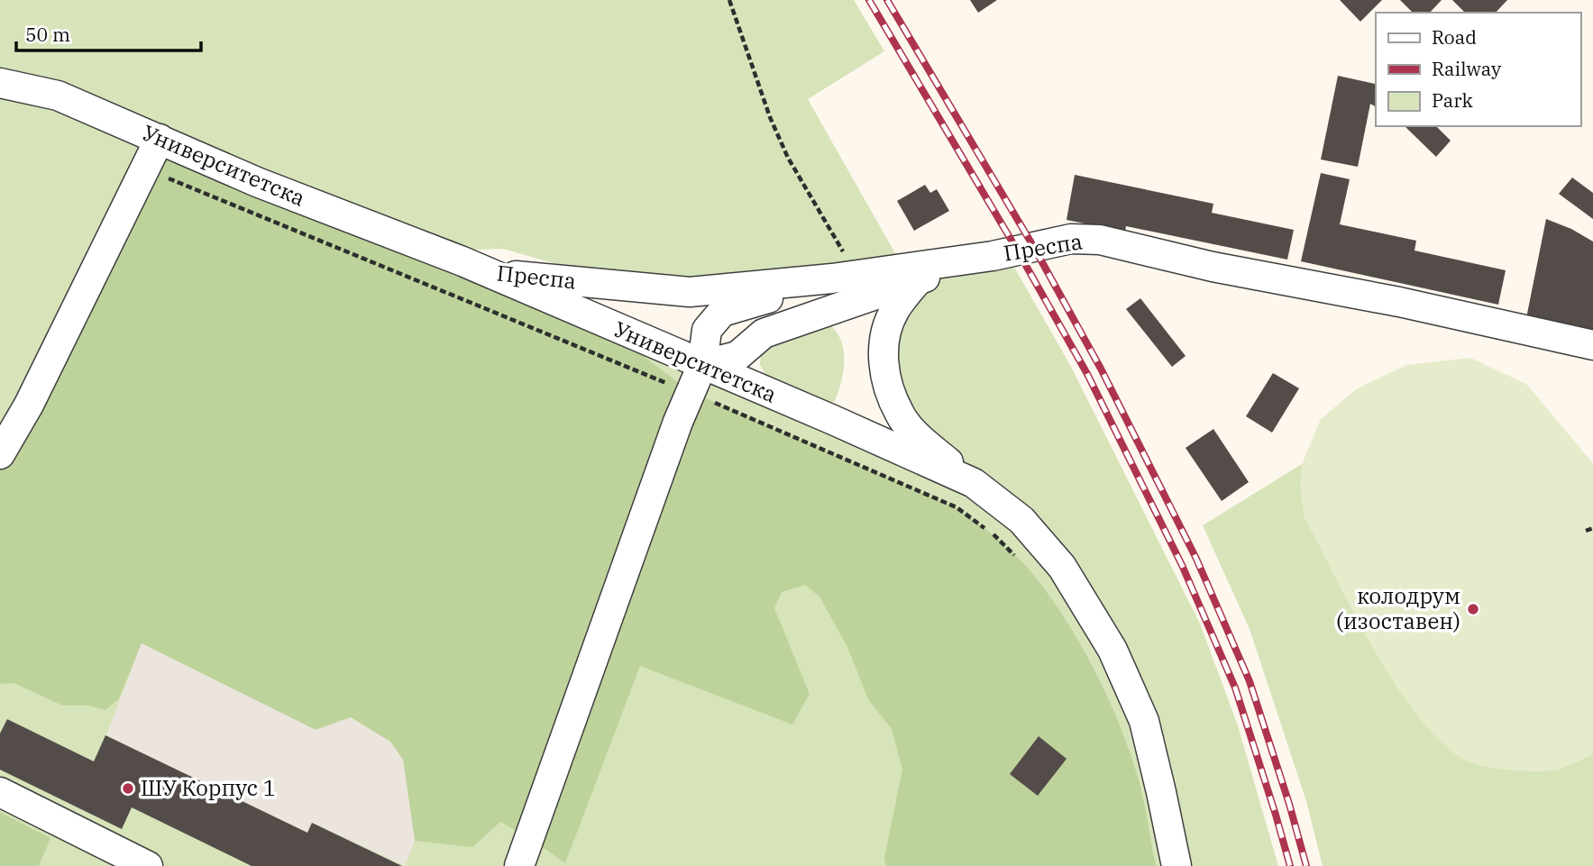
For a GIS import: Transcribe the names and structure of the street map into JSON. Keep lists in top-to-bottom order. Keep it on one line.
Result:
{"streets":{"street":["Университетска","Преспа"]},"crossings":[["Университетска","Преспа"]],"places":["колодрум (изоставен)","ШУ Корпус 1"],"legend":["Road","Railway","Park"],"scale_bar":"50 m"}
